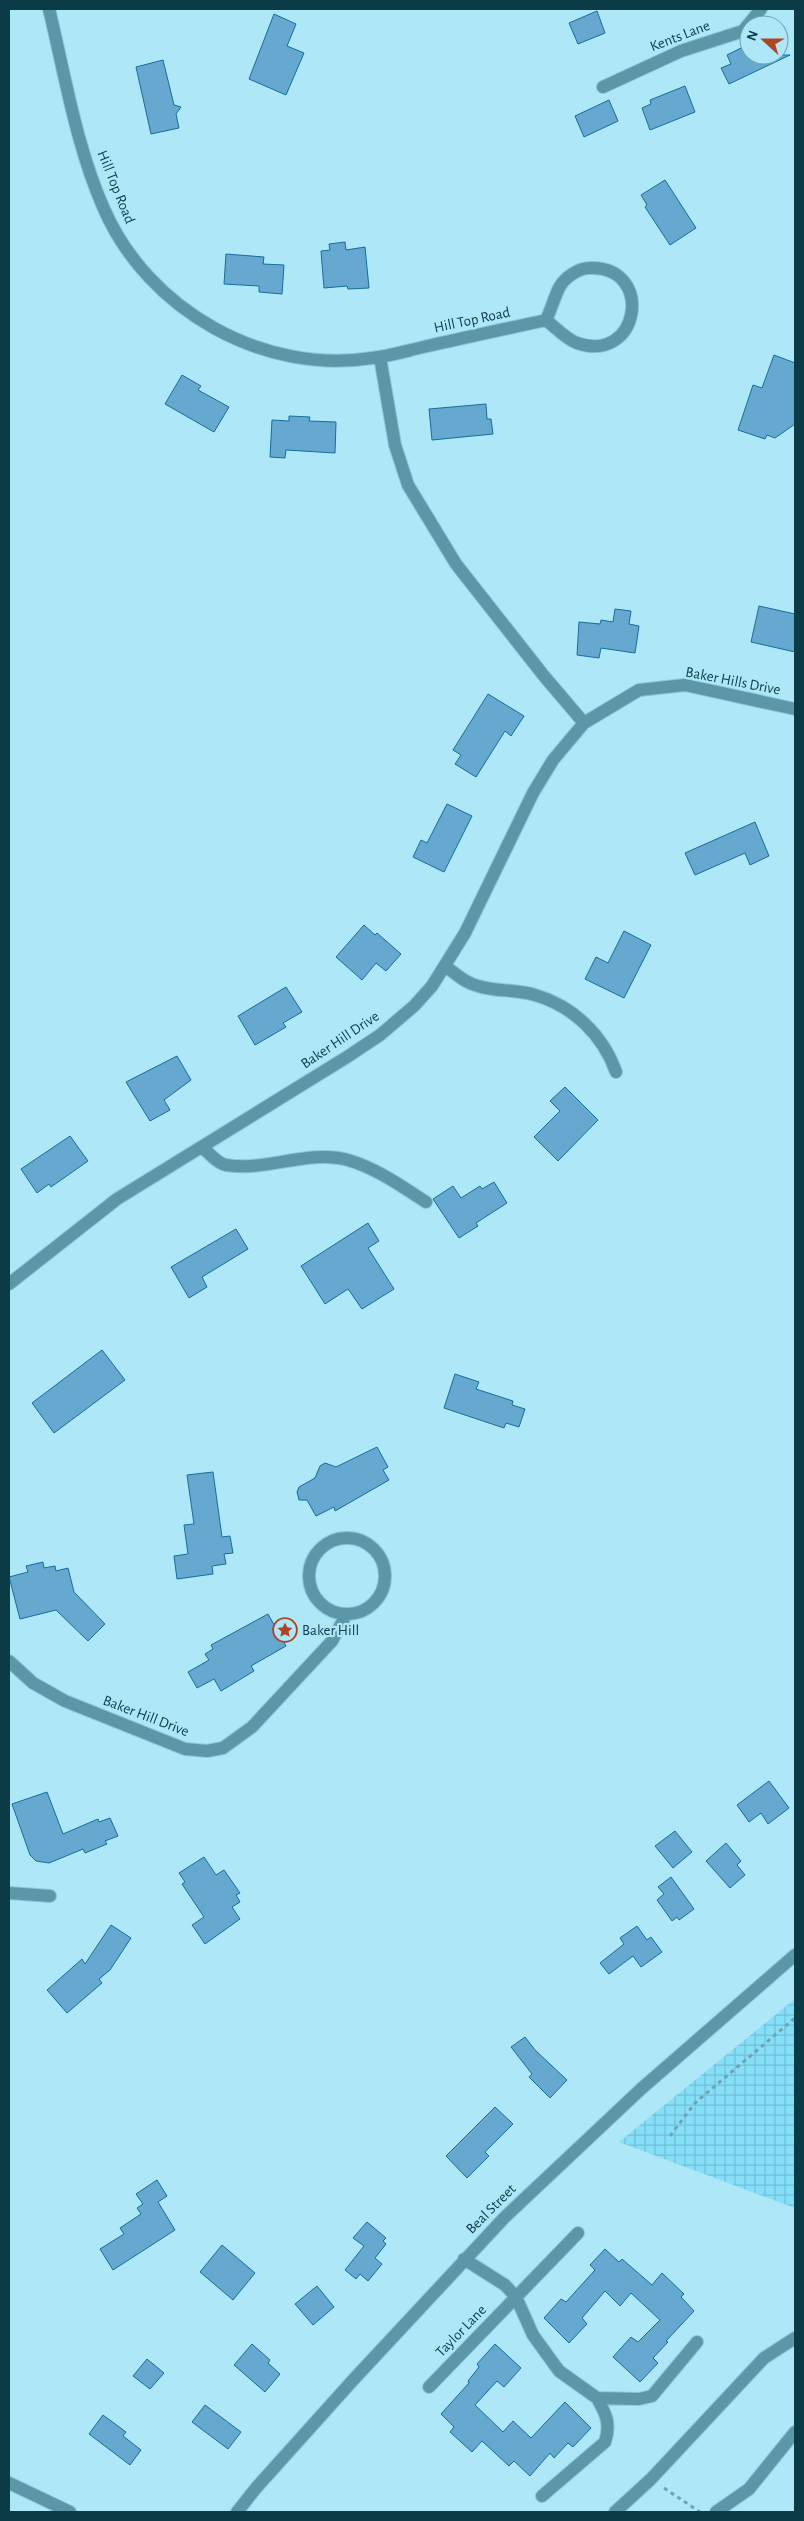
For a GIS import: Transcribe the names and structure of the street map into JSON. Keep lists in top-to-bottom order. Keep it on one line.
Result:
{"streets":{"street":["Kents Lane","Hill Top Road","Baker Hills Drive","Baker Hill Drive","Beal Street","Taylor Lane"]},"crossings":[["Baker Hills Drive","Baker Hill Drive"]],"places":{"place":["Baker Hill"]},"north":"left"}
